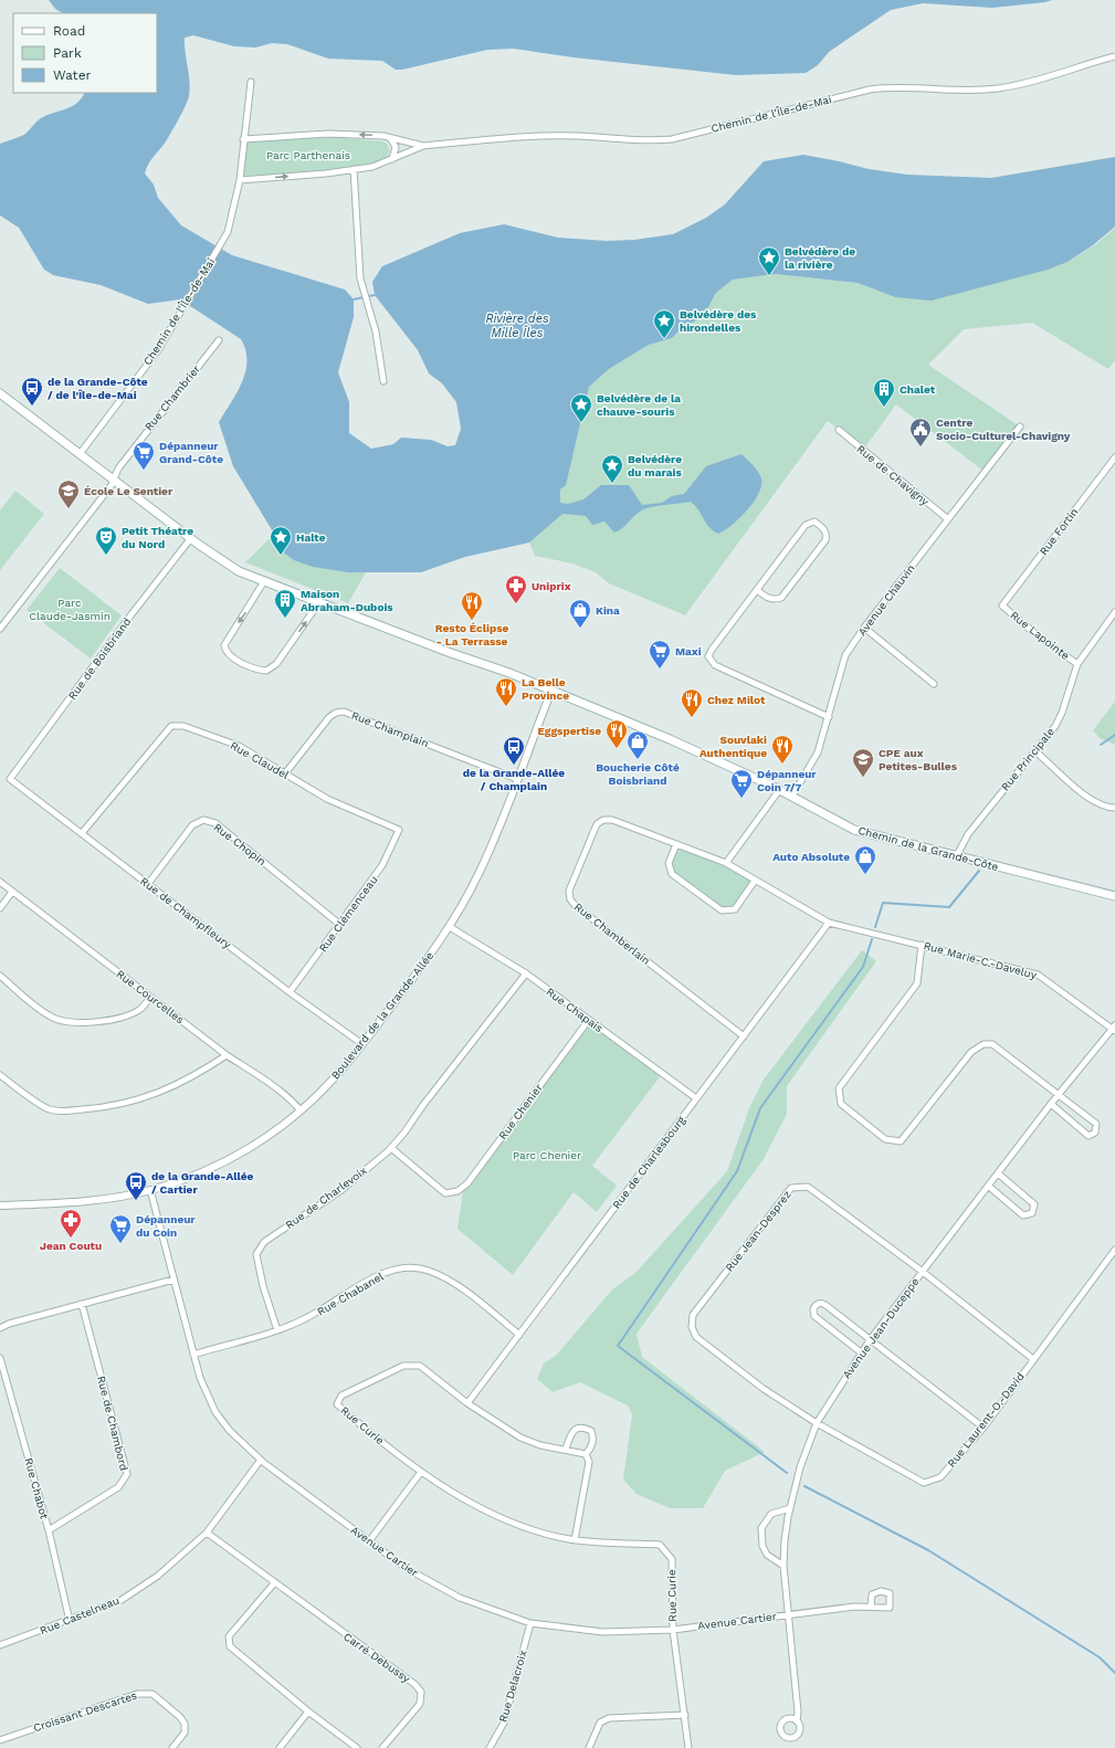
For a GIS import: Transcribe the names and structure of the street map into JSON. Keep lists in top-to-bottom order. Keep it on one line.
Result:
{"streets":{"main road":["Chemin de la Grande-Côte"],"street":["Chemin de l'Île-de-Mai","Rue Chambrier","Rue de Chavigny","Rue Fortin","Avenue Chauvin","Rue Lapointe","Rue de Boisbriand","Rue Champlain","Rue Principale","Rue Claudel","Rue Chopin","Rue de Champfleury","Rue Clémenceau","Rue Chamberlain","Rue Marie-C.-Daveluy","Rue Courcelles","Rue Chapais","Boulevard de la Grande-Allée","Rue Chenier","Rue de Charlesbourg","Rue de Charlevoix","Rue Jean-Desprez","Rue Chabanel","Avenue Jean-Duceppe","Rue Laurent-O.-David","Rue de Chambord","Rue Curie","Rue Chabot","Avenue Cartier","Rue Castelneau","Carré Debussy","Rue Delacroix","Croissant Descartes"]},"crossings":[["Chemin de l'Île-de-Mai","Chemin de la Grande-Côte"],["Rue Chambrier","Chemin de la Grande-Côte"],["Rue de Chavigny","Avenue Chauvin"],["Rue Fortin","Rue Lapointe"],["Avenue Chauvin","Chemin de la Grande-Côte"],["Rue Lapointe","Rue Principale"],["Rue de Boisbriand","Chemin de la Grande-Côte"],["Rue de Boisbriand","Rue de Champfleury"],["Rue Champlain","Rue Claudel"],["Rue Champlain","Boulevard de la Grande-Allée"],["Rue Principale","Chemin de la Grande-Côte"],["Rue Claudel","Rue de Champfleury"],["Rue Claudel","Rue Clémenceau"],["Rue Chopin","Rue de Champfleury"],["Rue Chopin","Rue Clémenceau"],["Chemin de la Grande-Côte","Boulevard de la Grande-Allée"],["Rue de Champfleury","Rue Clémenceau"],["Rue de Champfleury","Boulevard de la Grande-Allée"],["Rue Chamberlain","Rue Marie-C.-Daveluy"],["Rue Chamberlain","Rue de Charlesbourg"],["Rue Marie-C.-Daveluy","Rue de Charlesbourg"],["Rue Marie-C.-Daveluy","Avenue Jean-Duceppe"],["Rue Courcelles","Boulevard de la Grande-Allée"],["Rue Chapais","Boulevard de la Grande-Allée"],["Rue Chapais","Rue Chenier"],["Rue Chapais","Rue de Charlesbourg"],["Rue Chapais","Rue de Charlevoix"],["Boulevard de la Grande-Allée","Avenue Cartier"],["Rue Chenier","Rue de Charlevoix"],["Rue de Charlesbourg","Rue Chabanel"],["Rue de Charlesbourg","Rue Curie"],["Rue de Charlevoix","Rue Chabanel"],["Rue Jean-Desprez","Avenue Jean-Duceppe"],["Rue Jean-Desprez","Rue Laurent-O.-David"],["Rue Chabanel","Avenue Cartier"],["Avenue Jean-Duceppe","Rue Laurent-O.-David"],["Avenue Jean-Duceppe","Avenue Cartier"],["Rue de Chambord","Rue Chabot"],["Rue Curie","Avenue Cartier"],["Rue Chabot","Rue Castelneau"],["Avenue Cartier","Rue Castelneau"],["Avenue Cartier","Rue Delacroix"],["Rue Castelneau","Carré Debussy"]],"water":["Rivière des Mille Îles"],"parks":["Parc Parthenais","Parc Claude-Jasmin","Parc Chenier"],"places":{"place":["Belvédère de la rivière","Belvédère des hirondelles","Belvédère de la chauve-souris","Belvédère du marais","Halte"],"bus stop":["de la Grande-Côte / de l'Île-de-Mai","de la Grande-Allée / Champlain","de la Grande-Allée / Cartier"],"building":["Chalet","Maison Abraham-Dubois"],"public building":["Centre Socio-Culturel-Chavigny"],"supermarket":["Dépanneur Grand-Côte","Maxi","Dépanneur Coin 7/7","Dépanneur du Coin"],"school or university":["École Le Sentier","CPE aux Petites-Bulles"],"theatre":["Petit Théatre du Nord"],"pharmacy":["Uniprix","Jean Coutu"],"restaurant":["Resto Éclipse - La Terrasse","La Belle Province","Chez Milot","Eggspertise","Souvlaki Authentique"],"shop":["Kina","Boucherie Côté Boisbriand","Auto Absolute"]},"legend":["Road","Park","Water"]}
